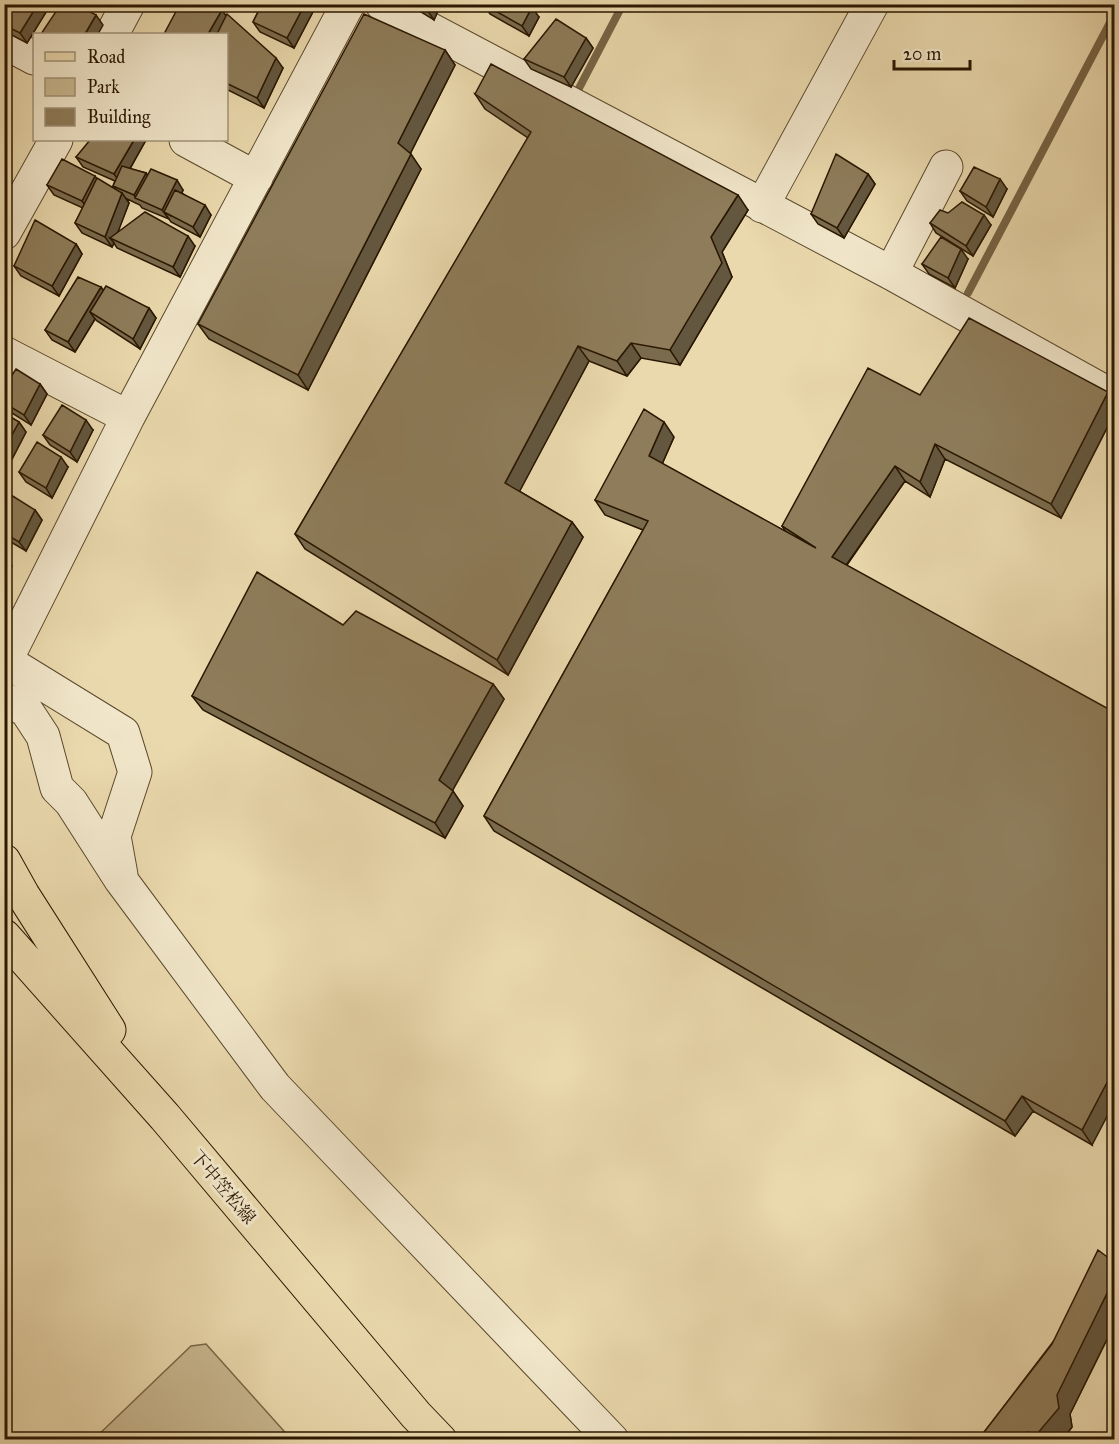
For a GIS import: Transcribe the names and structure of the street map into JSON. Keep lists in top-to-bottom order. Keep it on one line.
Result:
{"streets":{"main road":["下中笠松線"]},"legend":["Road","Park","Building"],"scale_bar":"20 m"}
